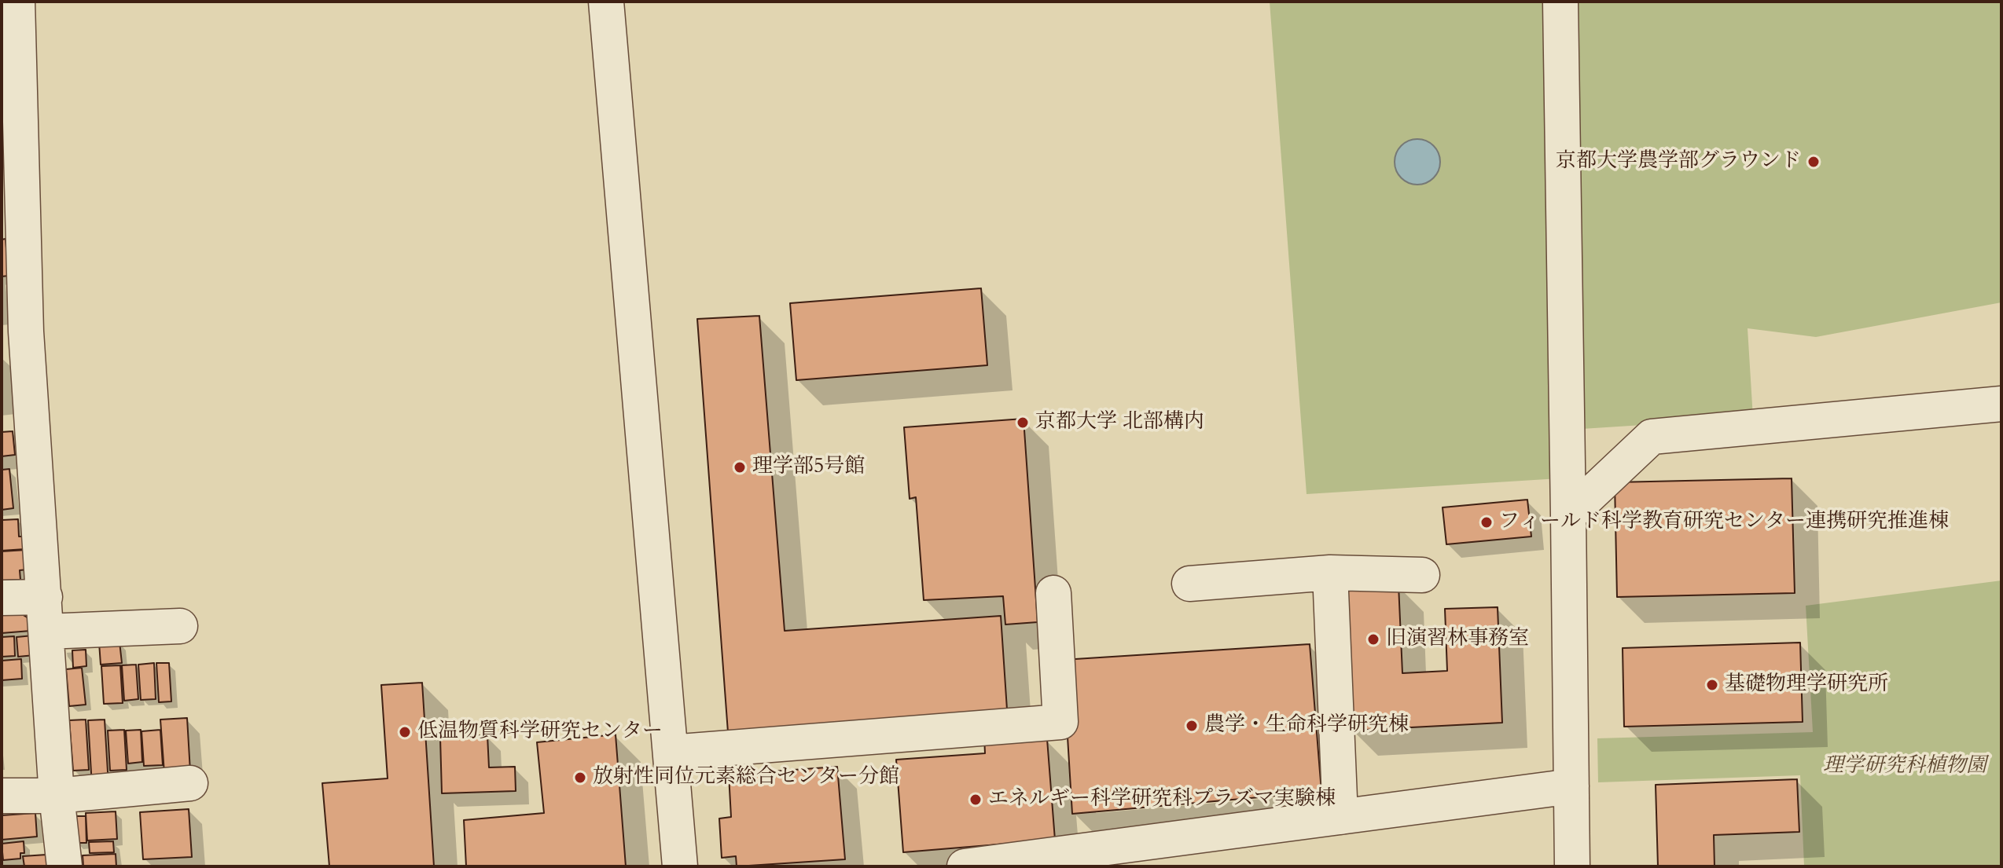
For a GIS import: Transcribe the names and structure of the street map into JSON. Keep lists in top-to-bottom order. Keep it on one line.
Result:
{"parks":["理学研究科植物園"],"places":["京都大学農学部グラウンド","京都大学 北部構内","理学部5号館","フィールド科学教育研究センター連携研究推進棟","旧演習林事務室","基礎物理学研究所","農学・生命科学研究棟","低温物質科学研究センター","放射性同位元素総合センター分館","エネルギー科学研究科プラズマ実験棟"]}
